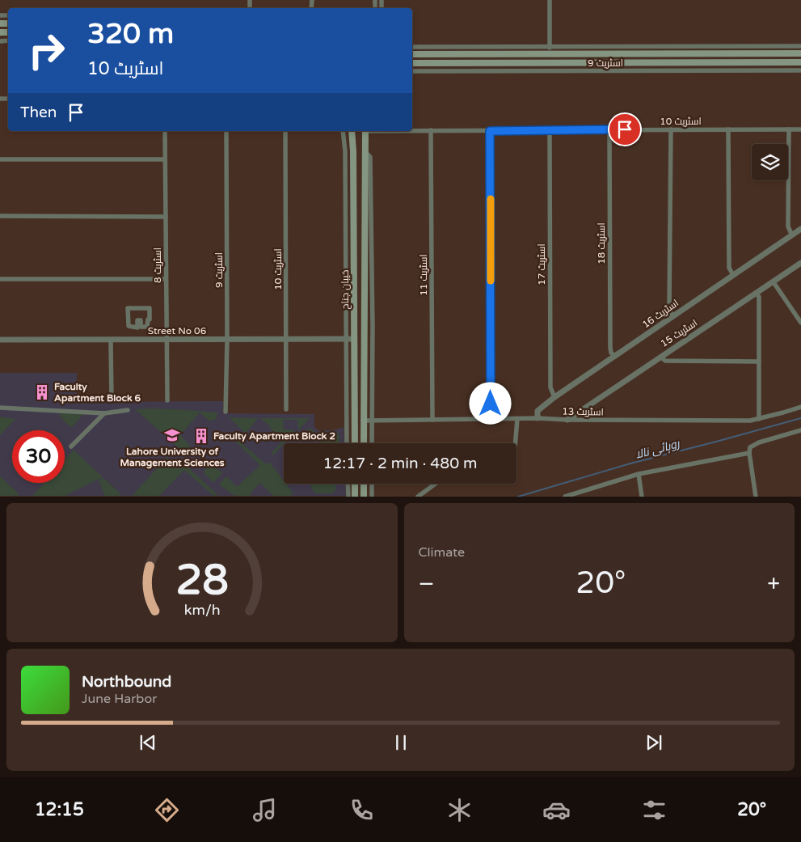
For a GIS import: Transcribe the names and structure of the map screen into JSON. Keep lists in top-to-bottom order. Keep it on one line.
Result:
{"streets":{"main road":["خیبان جناح"],"street":["اسٹریٹ 9","اسٹریٹ 10","اسٹریٹ 18","اسٹریٹ 17","اسٹریٹ 8","اسٹریٹ 11","اسٹریٹ 16","Street No 06","اسٹریٹ 15","اسٹریٹ 13"]},"crossings":[["اسٹریٹ 9","Street No 06"],["اسٹریٹ 10","اسٹریٹ 18"],["اسٹریٹ 10","اسٹریٹ 17"],["اسٹریٹ 10","اسٹریٹ 11"],["اسٹریٹ 10","Street No 06"],["اسٹریٹ 18","اسٹریٹ 16"],["اسٹریٹ 17","اسٹریٹ 16"],["اسٹریٹ 8","Street No 06"],["اسٹریٹ 11","اسٹریٹ 13"],["خیبان جناح","Street No 06"],["خیبان جناح","اسٹریٹ 13"],["اسٹریٹ 16","اسٹریٹ 13"],["اسٹریٹ 15","اسٹریٹ 13"]],"water":["روہائی نالا"],"places":{"building":["Faculty Apartment Block 6","Faculty Apartment Block 2"],"school or university":["Lahore University of Management Sciences"]},"page":{"turn":["320 m","اسٹریٹ 10"],"then":"Then","limit":"30","trip":"12:17 · 2 min · 480 m","tile":"Climate","heat":["−","20°","+"],"song":["Northbound","June Harbor"],"tabs":["12:15","20°"],"gauge":["28","km/h"]}}
